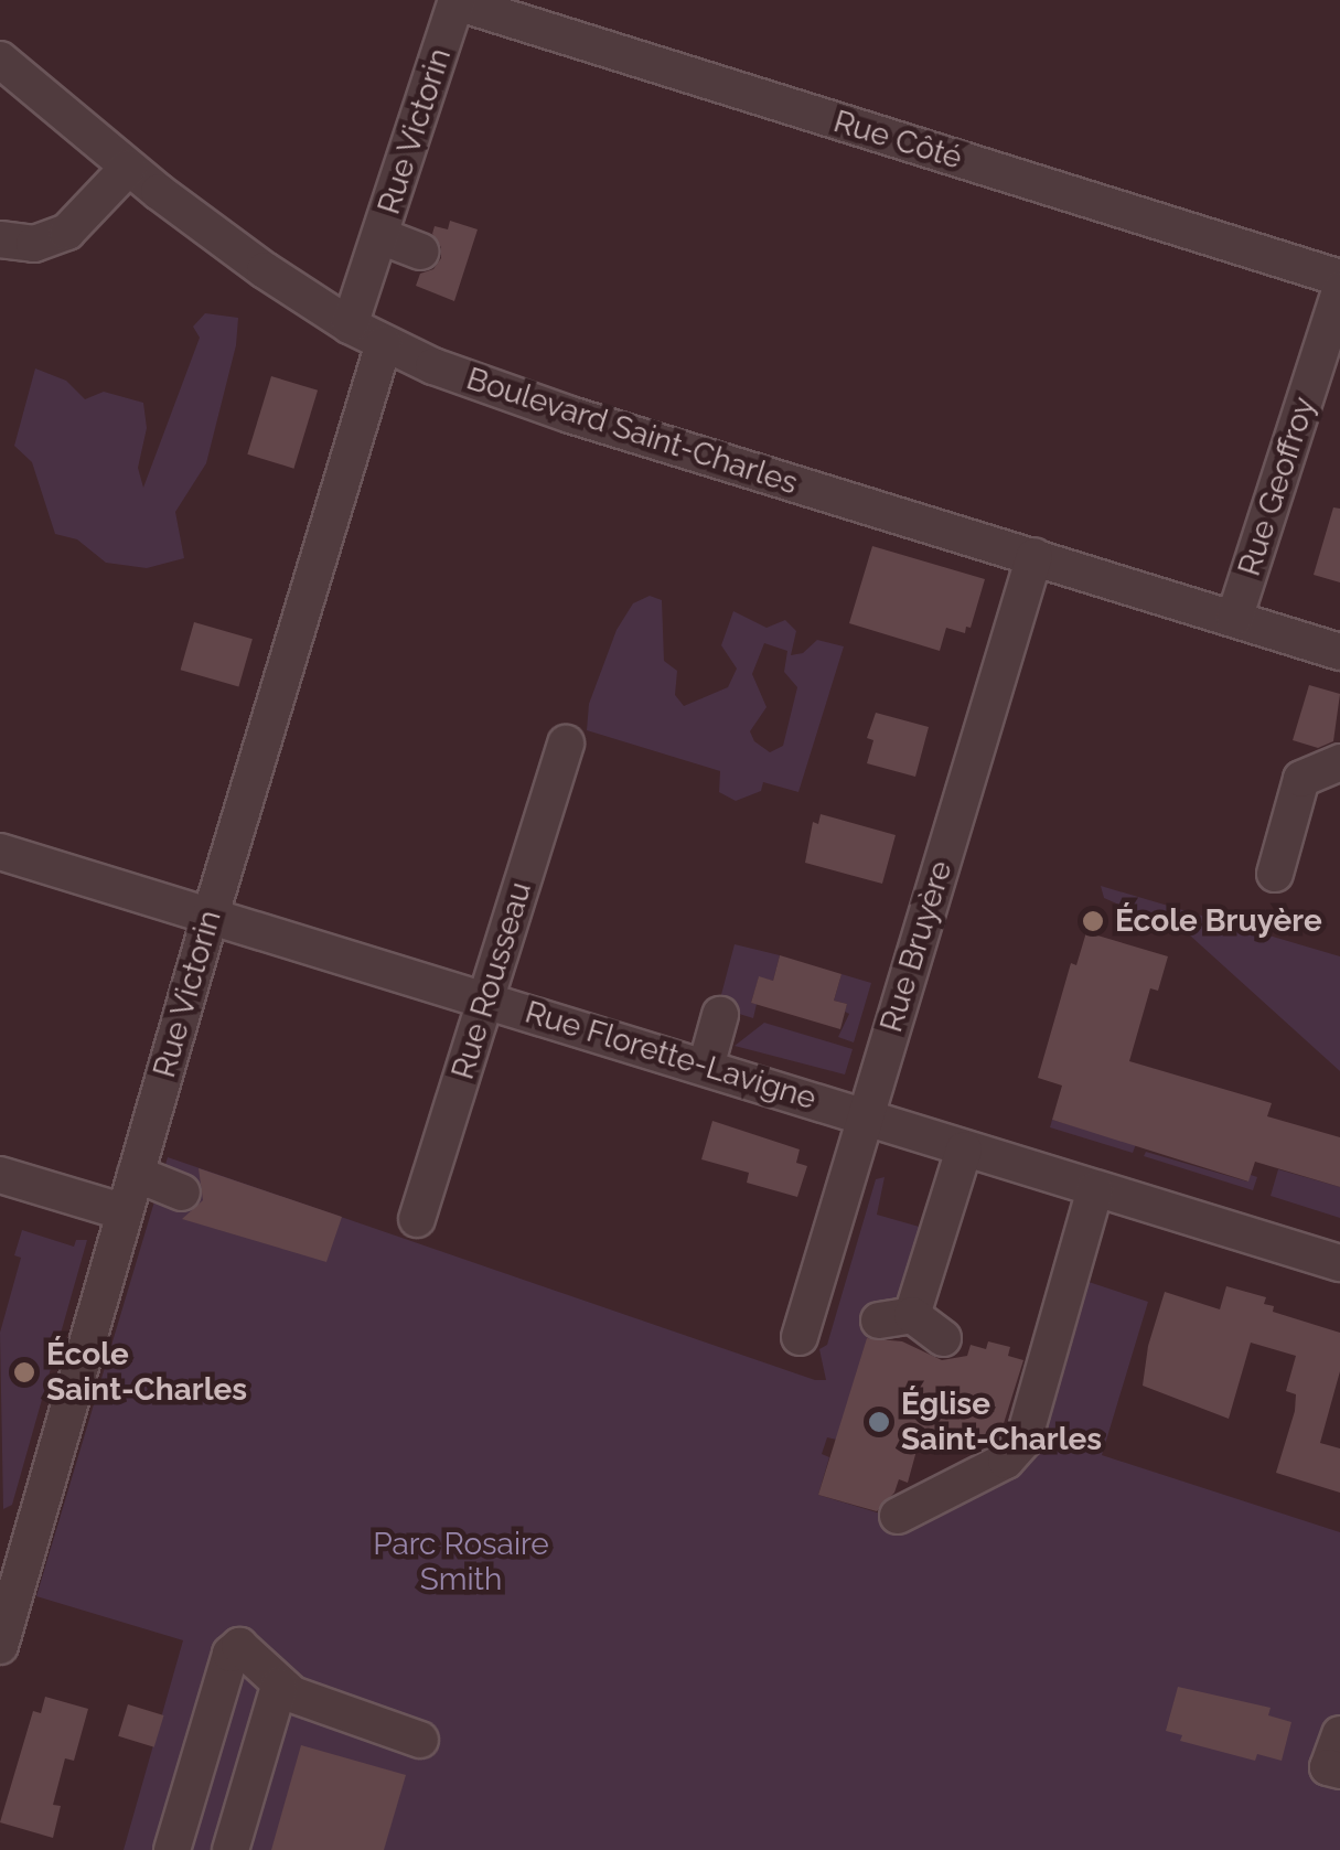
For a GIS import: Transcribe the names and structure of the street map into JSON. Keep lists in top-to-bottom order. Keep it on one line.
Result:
{"streets":{"street":["Rue Victorin","Rue Côté","Boulevard Saint-Charles","Rue Geoffroy","Rue Bruyère","Rue Rousseau","Rue Florette-Lavigne"]},"crossings":[["Rue Victorin","Rue Côté"],["Rue Victorin","Boulevard Saint-Charles"],["Rue Victorin","Rue Florette-Lavigne"],["Boulevard Saint-Charles","Rue Geoffroy"],["Boulevard Saint-Charles","Rue Bruyère"],["Rue Bruyère","Rue Florette-Lavigne"],["Rue Rousseau","Rue Florette-Lavigne"]],"parks":["Parc Rosaire Smith"],"places":["École Bruyère","École Saint-Charles","Église Saint-Charles"]}
